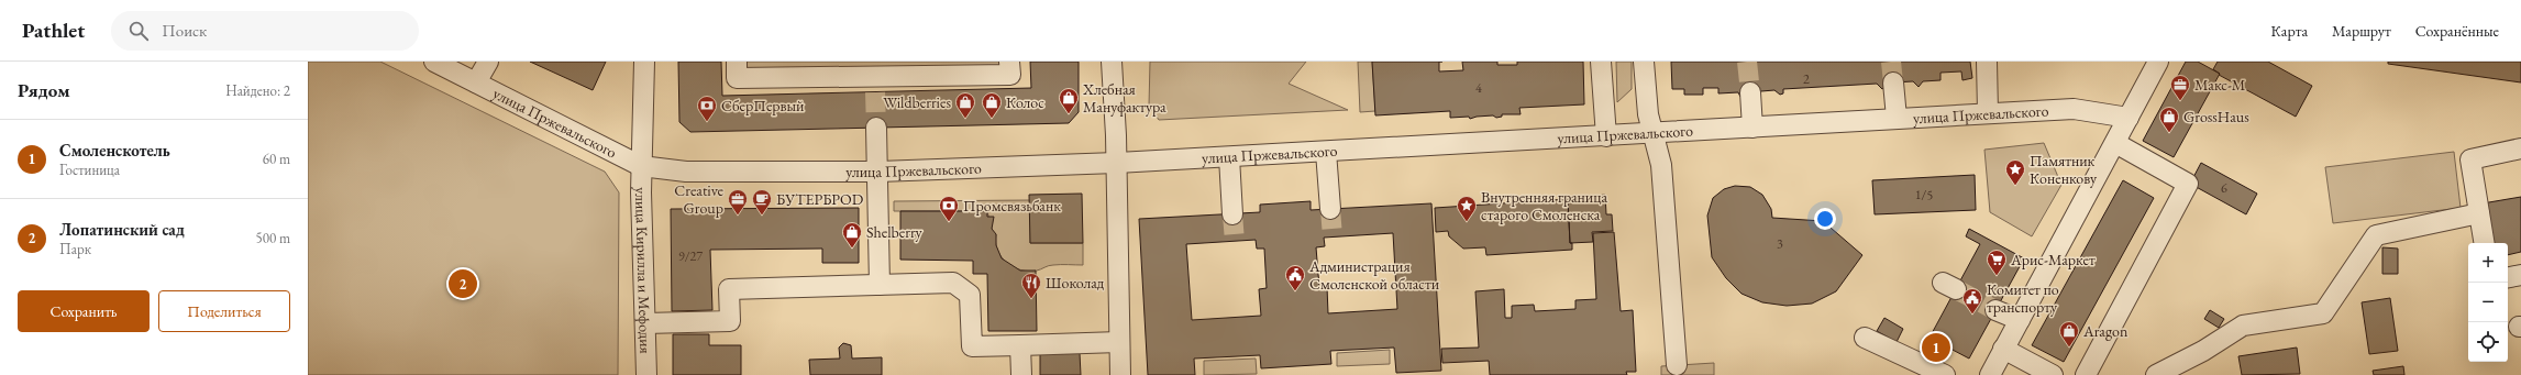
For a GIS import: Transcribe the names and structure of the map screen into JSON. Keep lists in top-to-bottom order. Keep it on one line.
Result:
{"streets":{"street":["улица Пржевальского","улица Кирилла и Мефодия"]},"crossings":[["улица Пржевальского","улица Кирилла и Мефодия"]],"places":{"office":["Макс-М","Сreative Group"],"shop":["Хлебная Мануфактура","Wildberries","Колос","GrossHaus","Shelberry","Aragon"],"bank":["СберПервый","Промсвязьбанк"],"place":["Памятник Коненкову","Внутренняя граница старого Смоленска"],"cafe":["БУТЕРБРОD"],"supermarket":["Арис-Маркет"],"public building":["Администрация Смоленской области","Комитет по транспорту"],"restaurant":["Шоколад"]},"house_numbers":["2","4","6","1/5","3","9/27"],"page":{"header":"Pathlet","search":"Поиск","nav":["Карта","Маршрут","Сохранённые"],"heading":["Рядом","Найдено: 2"],"list":[{"mark":"1","name":"Смоленскотель","note":"Гостиница","value":"60 m"},{"mark":"2","name":"Лопатинский сад","note":"Парк","value":"500 m"}],"map_buttons":["+","−"],"pins":["2","1"],"buttons":["Сохранить","Поделиться"]}}
